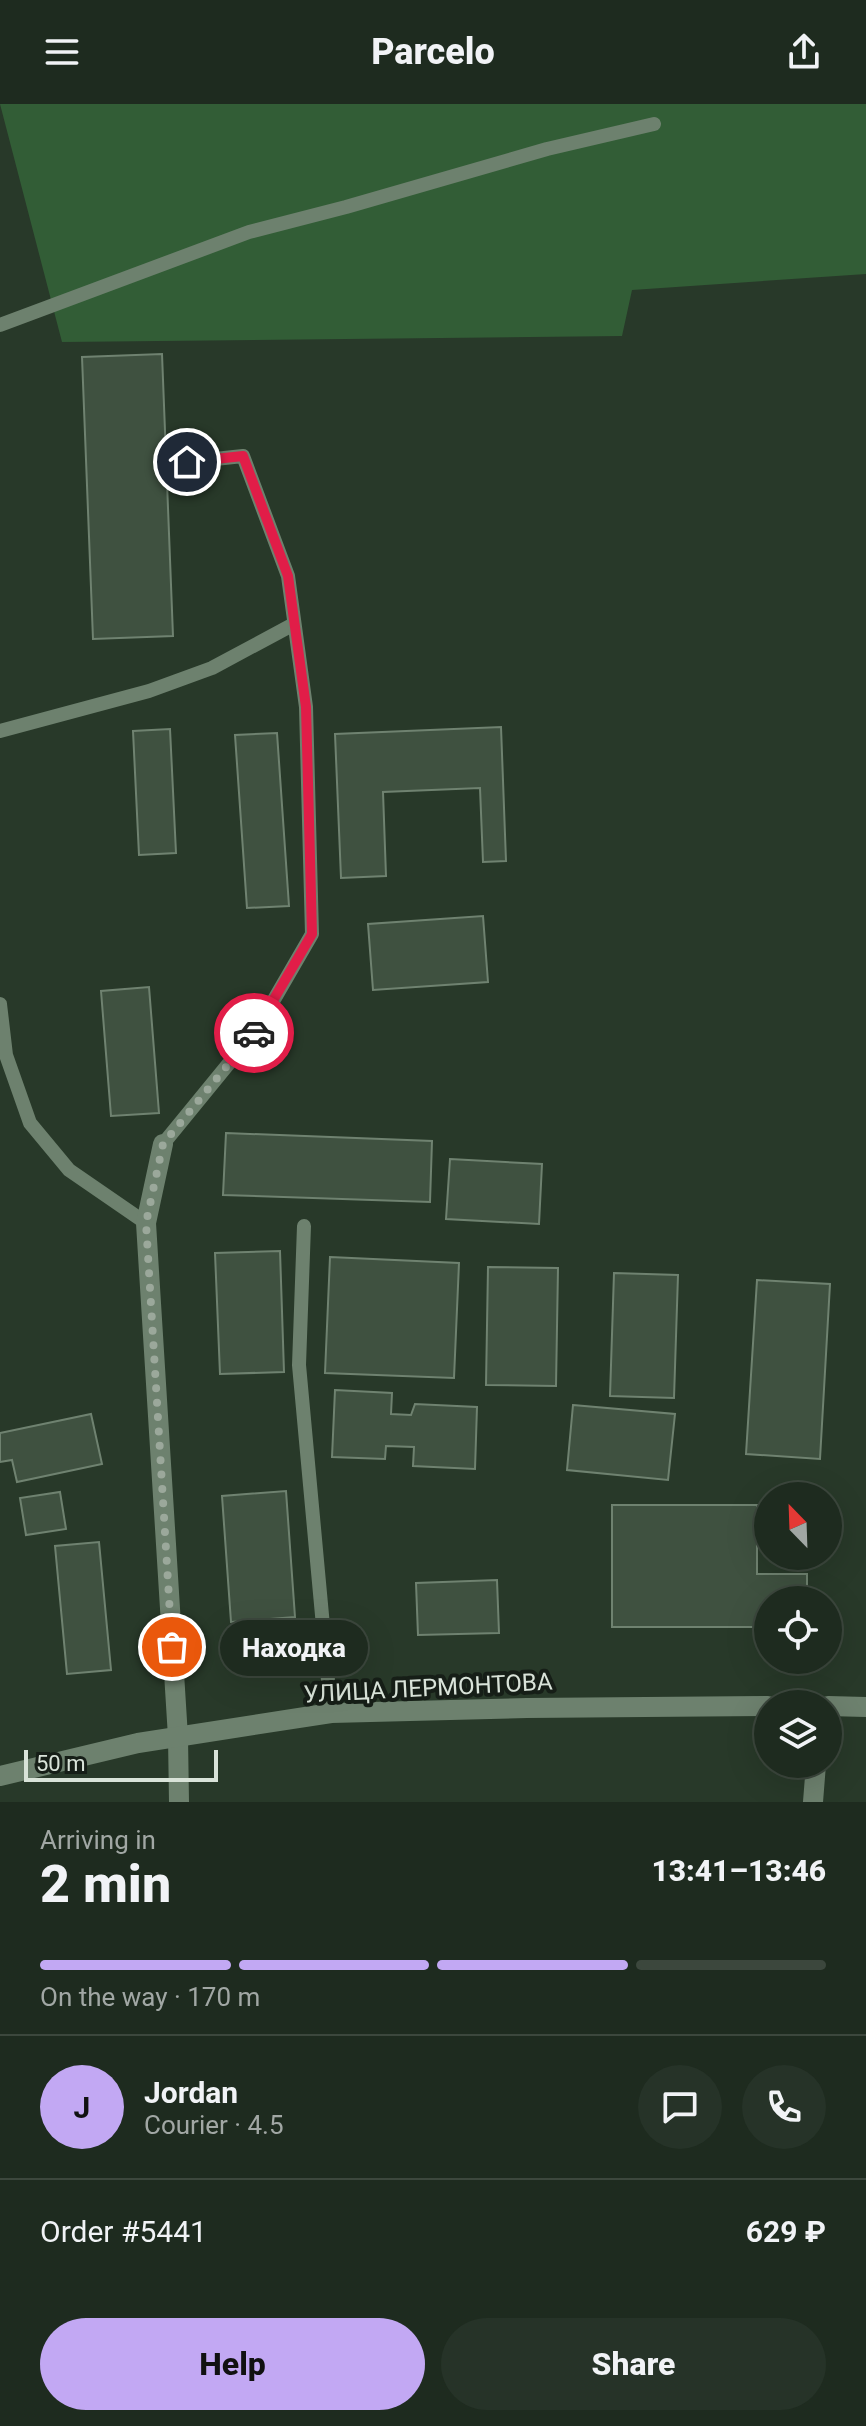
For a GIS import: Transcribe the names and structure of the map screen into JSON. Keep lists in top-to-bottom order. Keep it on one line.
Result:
{"streets":{"main road":["УЛИЦА ЛЕРМОНТОВА"]},"places":["Находка"],"scale_bar":"50 m","north":"top left","page":{"header":"Parcelo","bubble":"Находка","scale":"50 m","heading":["2 min","Arriving in","13:41–13:46"],"panel":["Jordan","Courier · 4.5","Order #5441","629 ₽"],"bar":"On the way · 170 m","round":"J","buttons":["Help","Share"]}}
